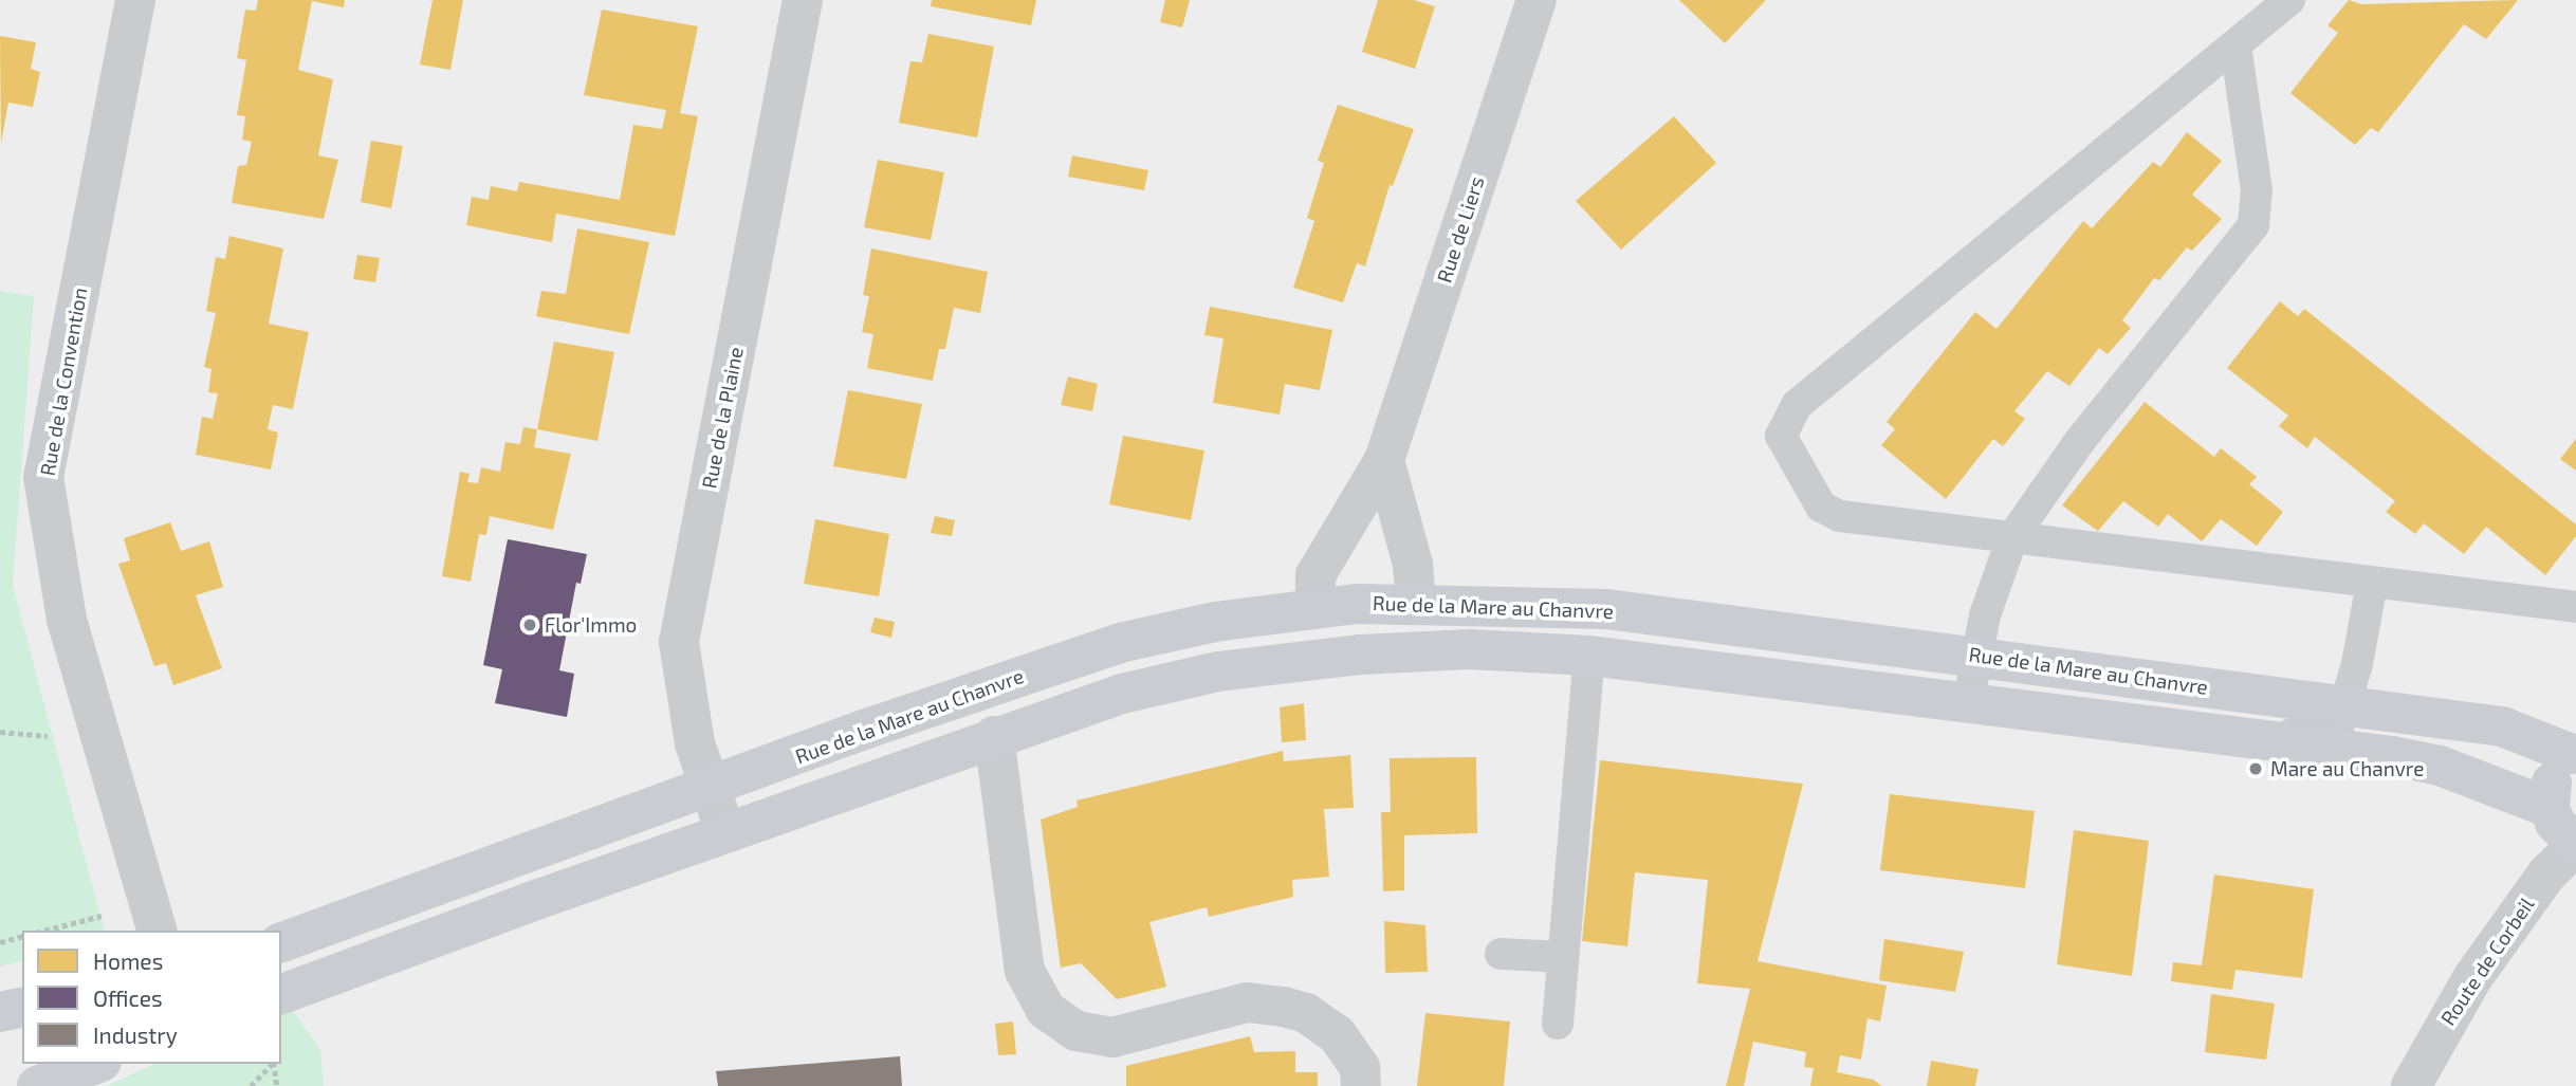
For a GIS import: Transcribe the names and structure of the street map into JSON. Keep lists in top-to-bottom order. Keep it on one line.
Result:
{"streets":{"main road":["Rue de la Mare au Chanvre"],"street":["Rue de Liers","Rue de la Convention","Rue de la Plaine","Route de Corbeil"]},"crossings":[["Rue de Liers","Rue de la Mare au Chanvre"],["Rue de la Plaine","Rue de la Mare au Chanvre"]],"places":["Flor'Immo","Mare au Chanvre"],"legend":["Homes","Offices","Industry"]}
